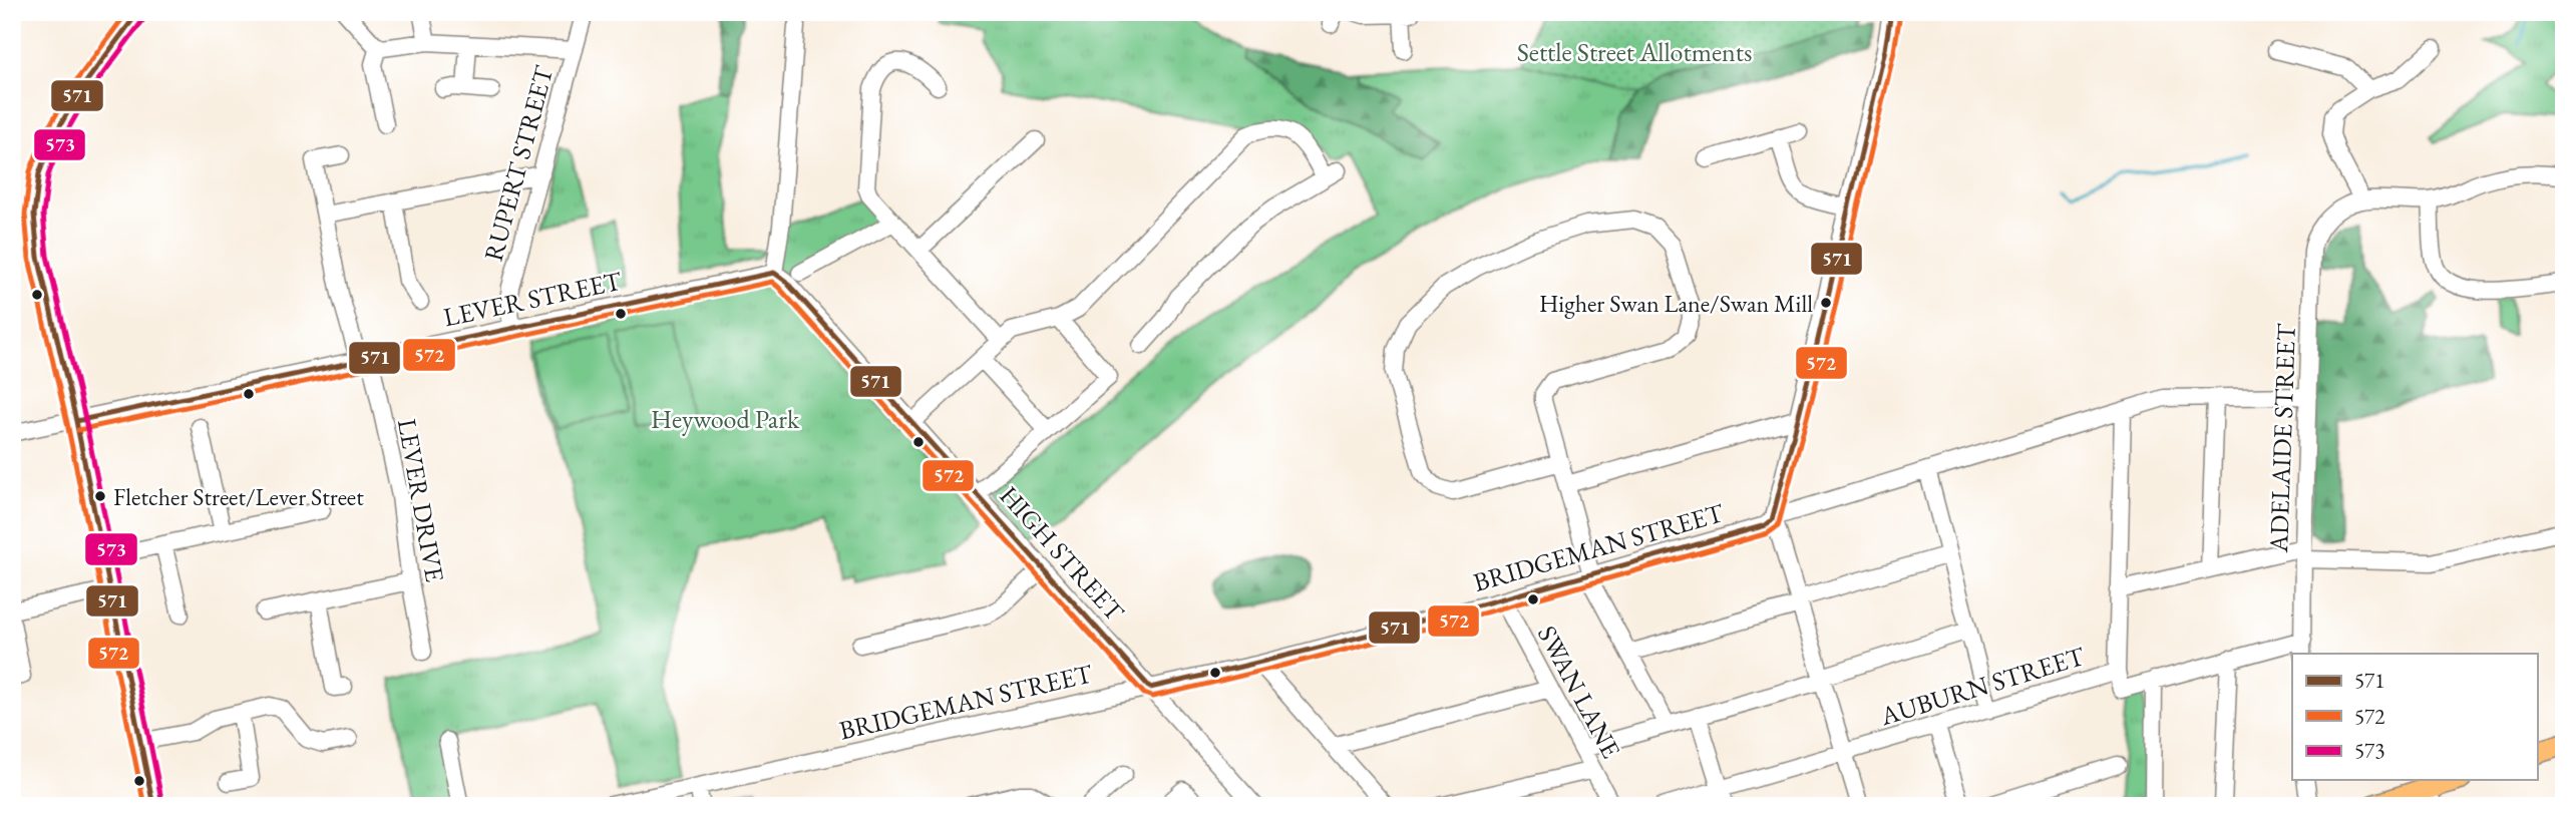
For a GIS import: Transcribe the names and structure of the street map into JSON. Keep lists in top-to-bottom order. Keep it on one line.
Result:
{"streets":{"street":["RUPERT STREET","LEVER STREET","ADELAIDE STREET","LEVER DRIVE","BRIDGEMAN STREET","HIGH STREET","AUBURN STREET","SWAN LANE"]},"crossings":[["RUPERT STREET","LEVER STREET"],["LEVER STREET","LEVER DRIVE"],["LEVER STREET","HIGH STREET"],["ADELAIDE STREET","BRIDGEMAN STREET"],["ADELAIDE STREET","AUBURN STREET"],["BRIDGEMAN STREET","HIGH STREET"],["BRIDGEMAN STREET","SWAN LANE"]],"parks":["Settle Street Allotments","Heywood Park"],"places":["Higher Swan Lane/Swan Mill","Fletcher Street/Lever Street"],"lines":["transit line 571","transit line 572","transit line 573"],"legend":["571","572","573"]}
